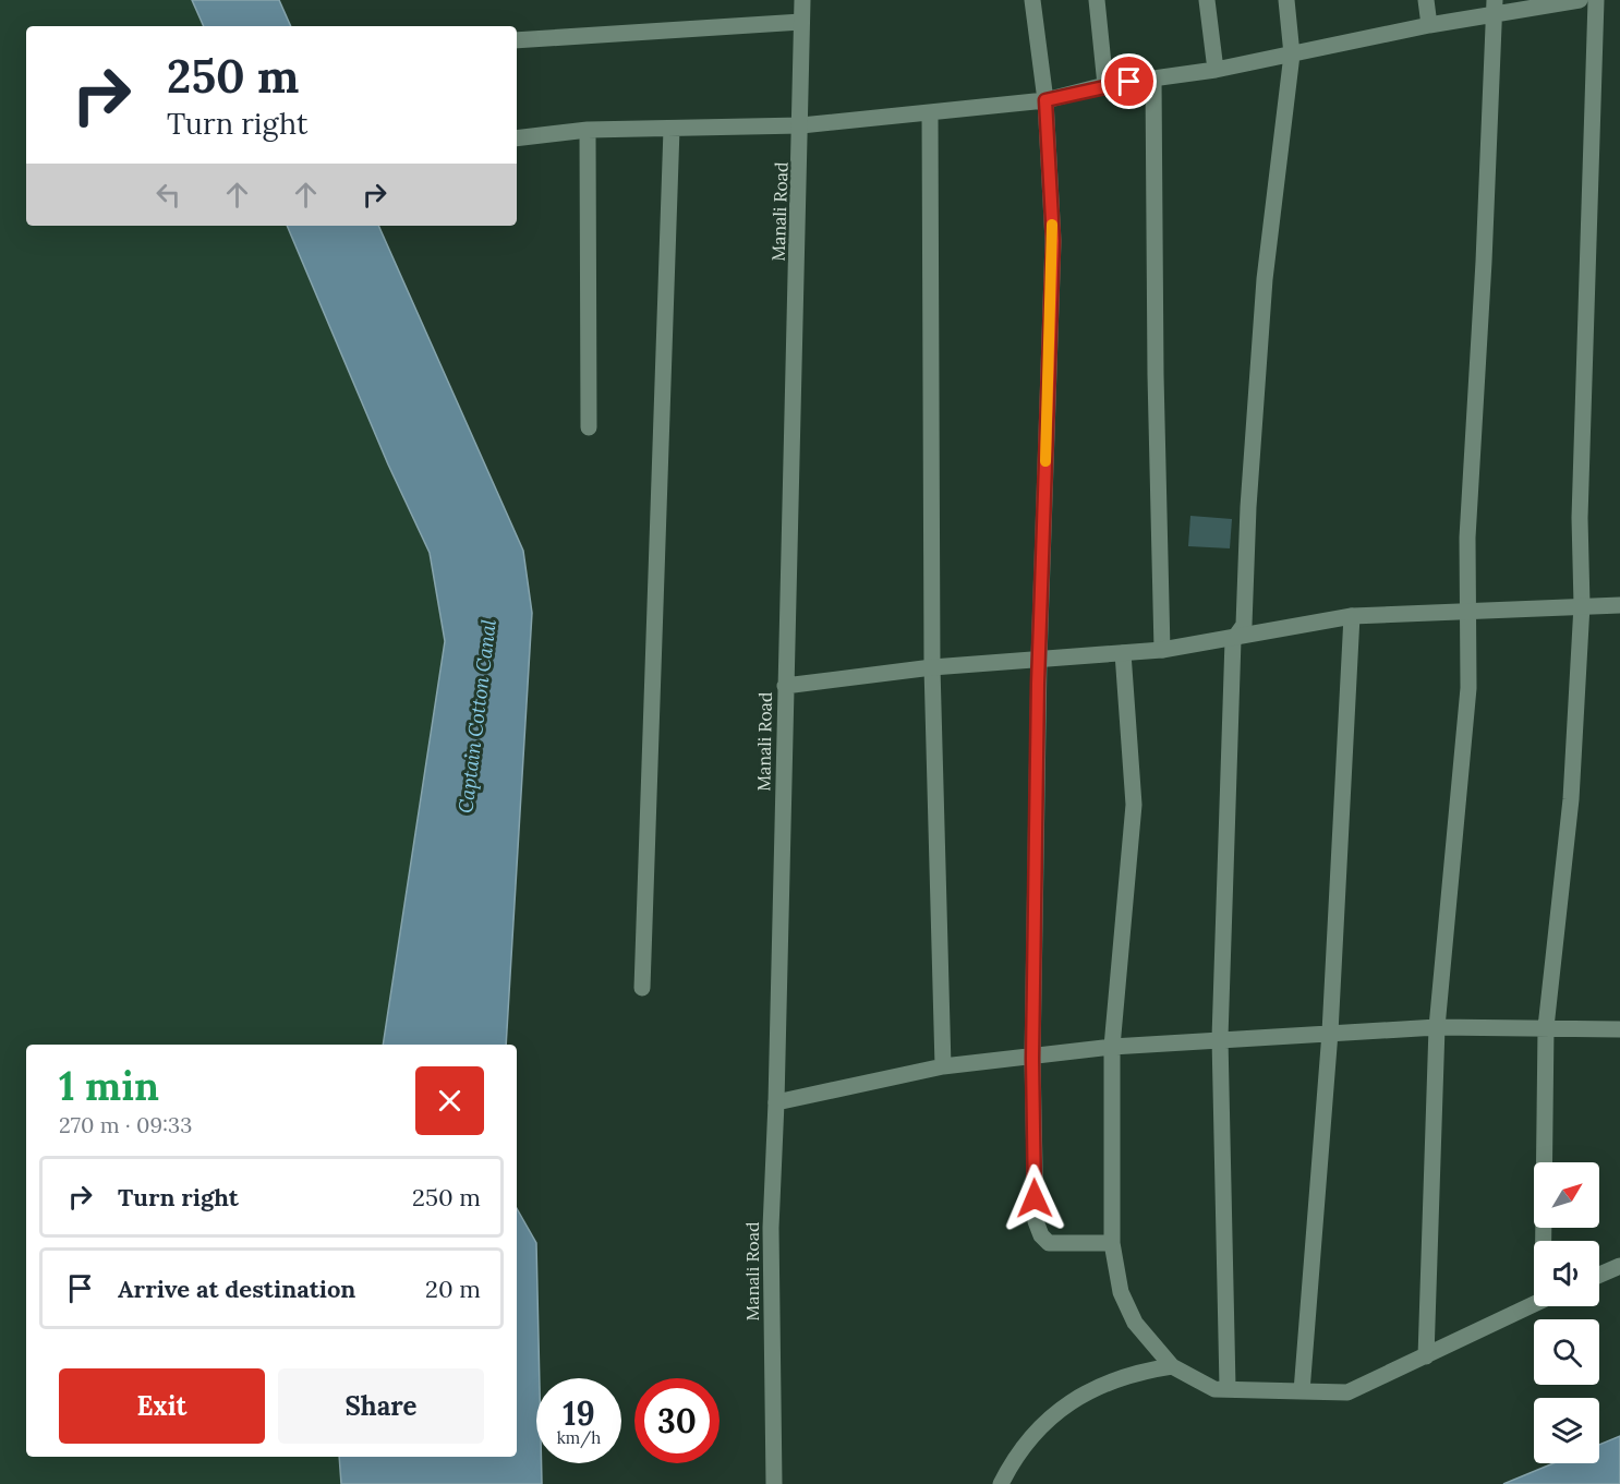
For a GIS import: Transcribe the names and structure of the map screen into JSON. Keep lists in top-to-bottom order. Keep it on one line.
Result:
{"streets":{"street":["Manali Road"]},"water":["Captain Cotton Canal"],"north":"top right","page":{"turn":["250 m","Turn right"],"heading":["1 min","270 m · 09:33"],"list":[{"name":"Turn right","value":"250 m"},{"name":"Arrive at destination","value":"20 m"}],"buttons":["Exit","Share"],"speed":"19 km/h","limit":"30"}}
